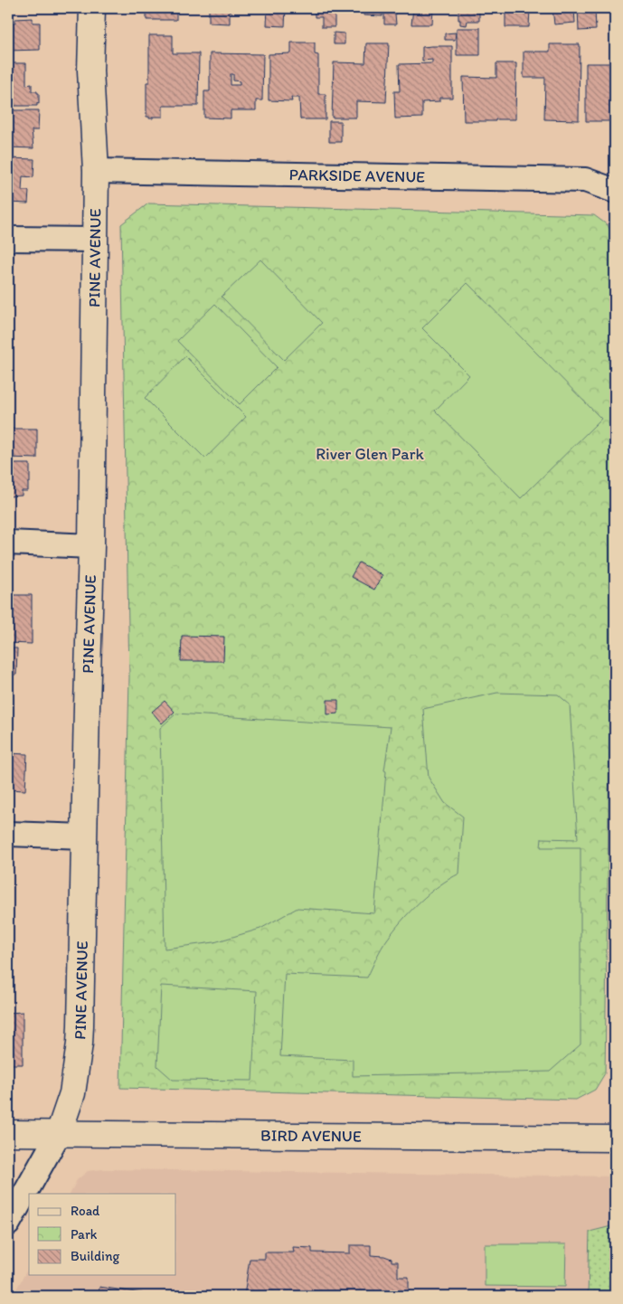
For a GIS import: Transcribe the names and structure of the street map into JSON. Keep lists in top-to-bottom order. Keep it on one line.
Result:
{"streets":{"street":["PARKSIDE AVENUE","PINE AVENUE","BIRD AVENUE"]},"crossings":[["PARKSIDE AVENUE","PINE AVENUE"],["PINE AVENUE","BIRD AVENUE"]],"parks":["River Glen Park"],"legend":["Road","Park","Building"]}
